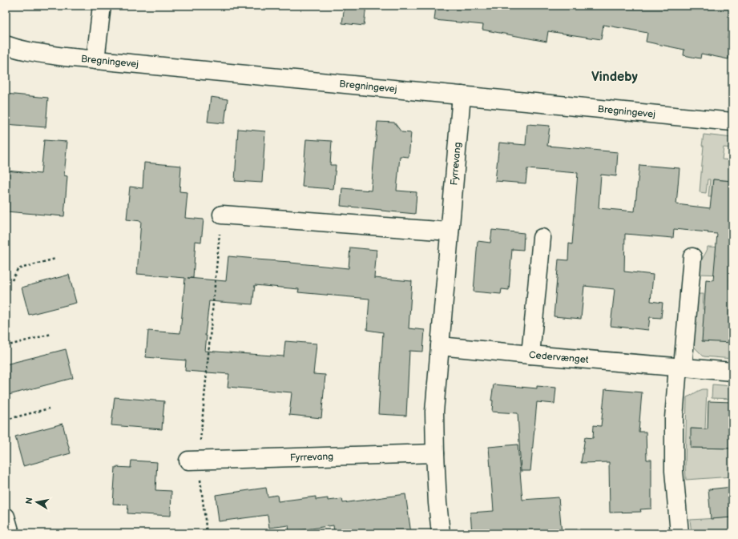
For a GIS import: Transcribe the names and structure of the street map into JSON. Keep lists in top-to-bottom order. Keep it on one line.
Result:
{"streets":{"street":["Bregningevej","Fyrrevang","Cedervænget"]},"crossings":[["Bregningevej","Fyrrevang"],["Fyrrevang","Cedervænget"]],"districts":["Vindeby"],"north":"left"}
